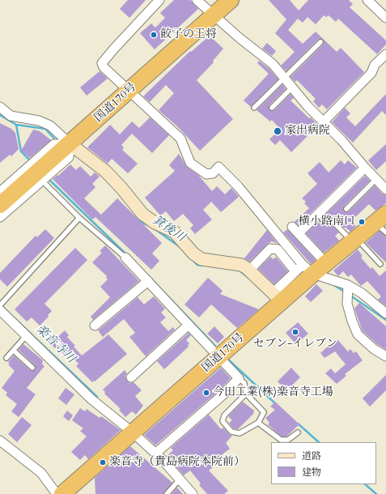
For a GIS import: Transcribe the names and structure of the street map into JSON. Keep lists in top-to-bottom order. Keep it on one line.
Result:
{"streets":{"highway":["国道170号"]},"water":["箕後川","楽音寺川"],"places":["餃子の王将","家出病院","横小路南口","セブン-イレブン","今田工業(株)楽音寺工場","楽音寺（貴島病院本院前）"],"legend":["道路","建物"]}
